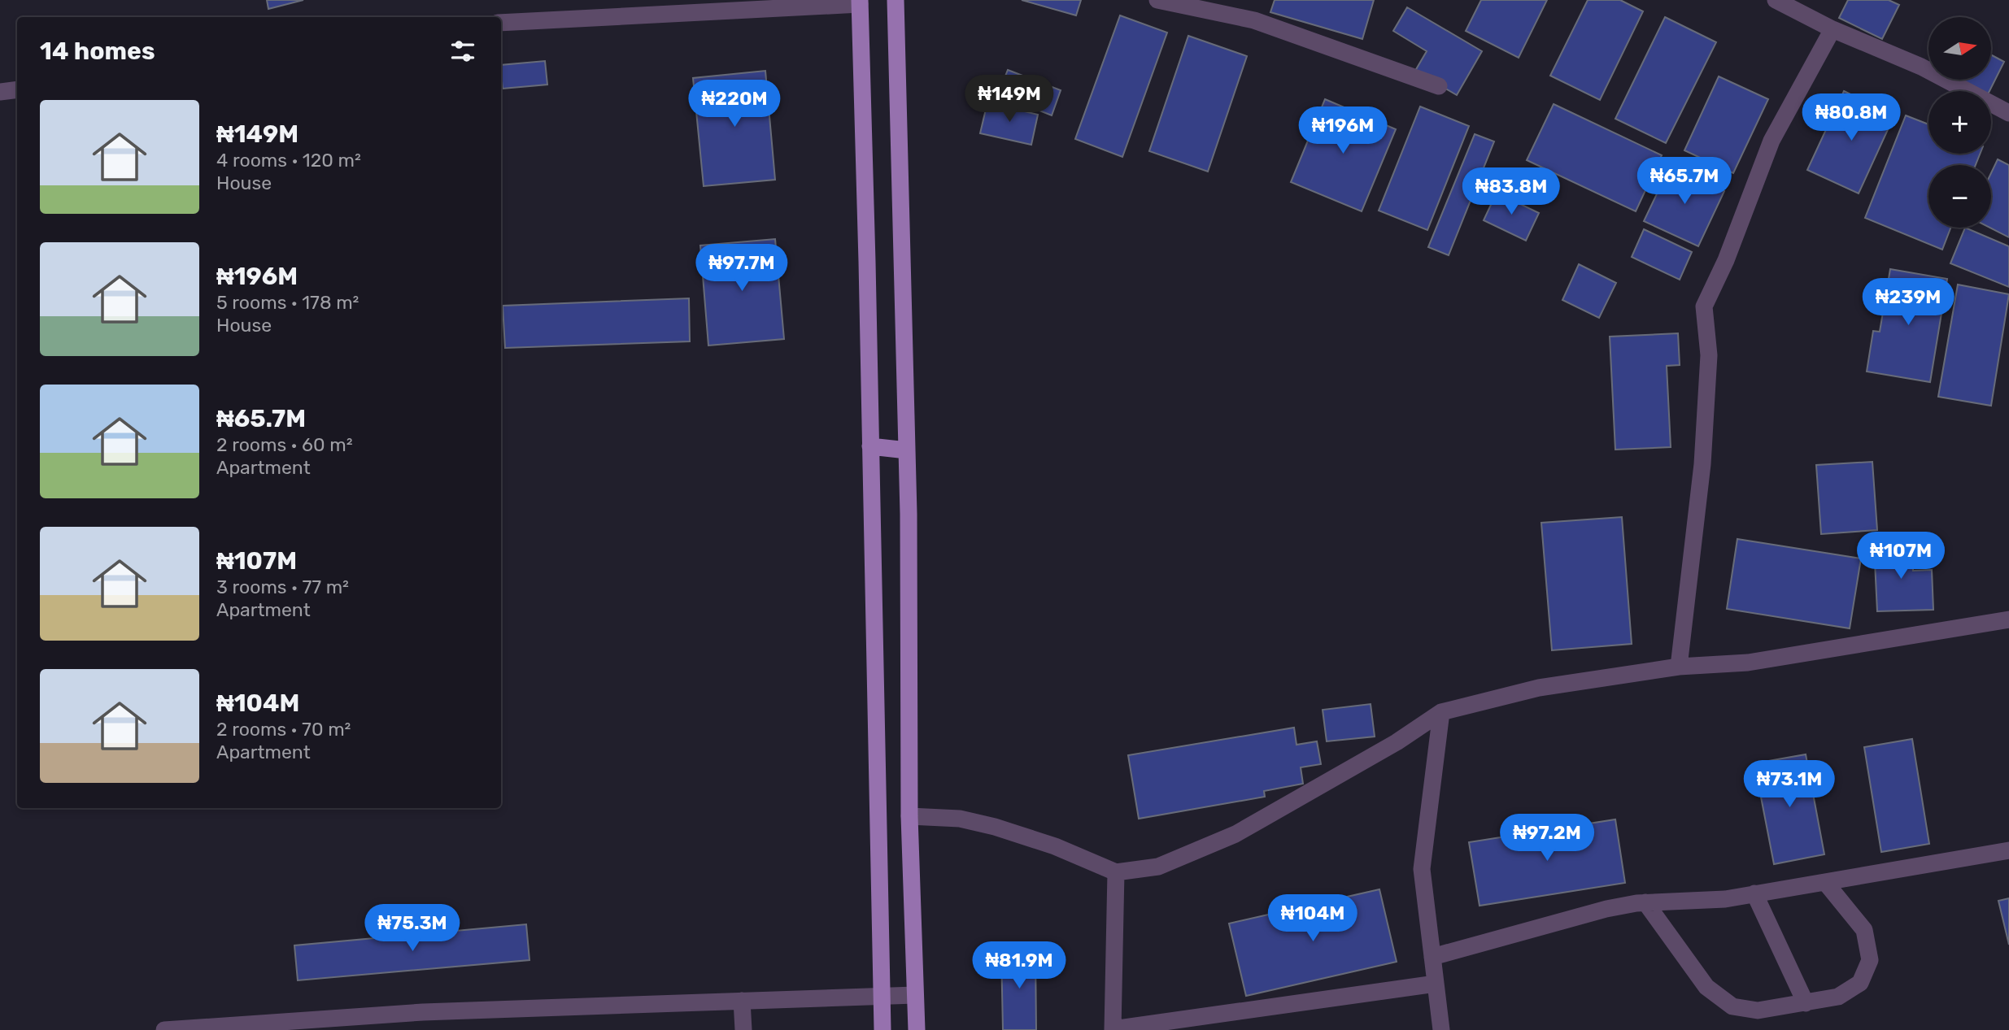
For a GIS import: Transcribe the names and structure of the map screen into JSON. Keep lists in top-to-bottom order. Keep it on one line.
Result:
{"north":"right","page":{"map_buttons":["+","−"],"heading":"14 homes","price":["₦149M","₦220M","₦80.8M","₦196M","₦65.7M","₦83.8M","₦97.7M","₦239M","₦107M","₦73.1M","₦97.2M","₦104M","₦75.3M","₦81.9M"],"list":[{"name":"₦149M","note":"4 rooms · 120 m² · House"},{"name":"₦196M","note":"5 rooms · 178 m² · House"},{"name":"₦65.7M","note":"2 rooms · 60 m² · Apartment"},{"name":"₦107M","note":"3 rooms · 77 m² · Apartment"},{"name":"₦104M","note":"2 rooms · 70 m² · Apartment"}]}}
